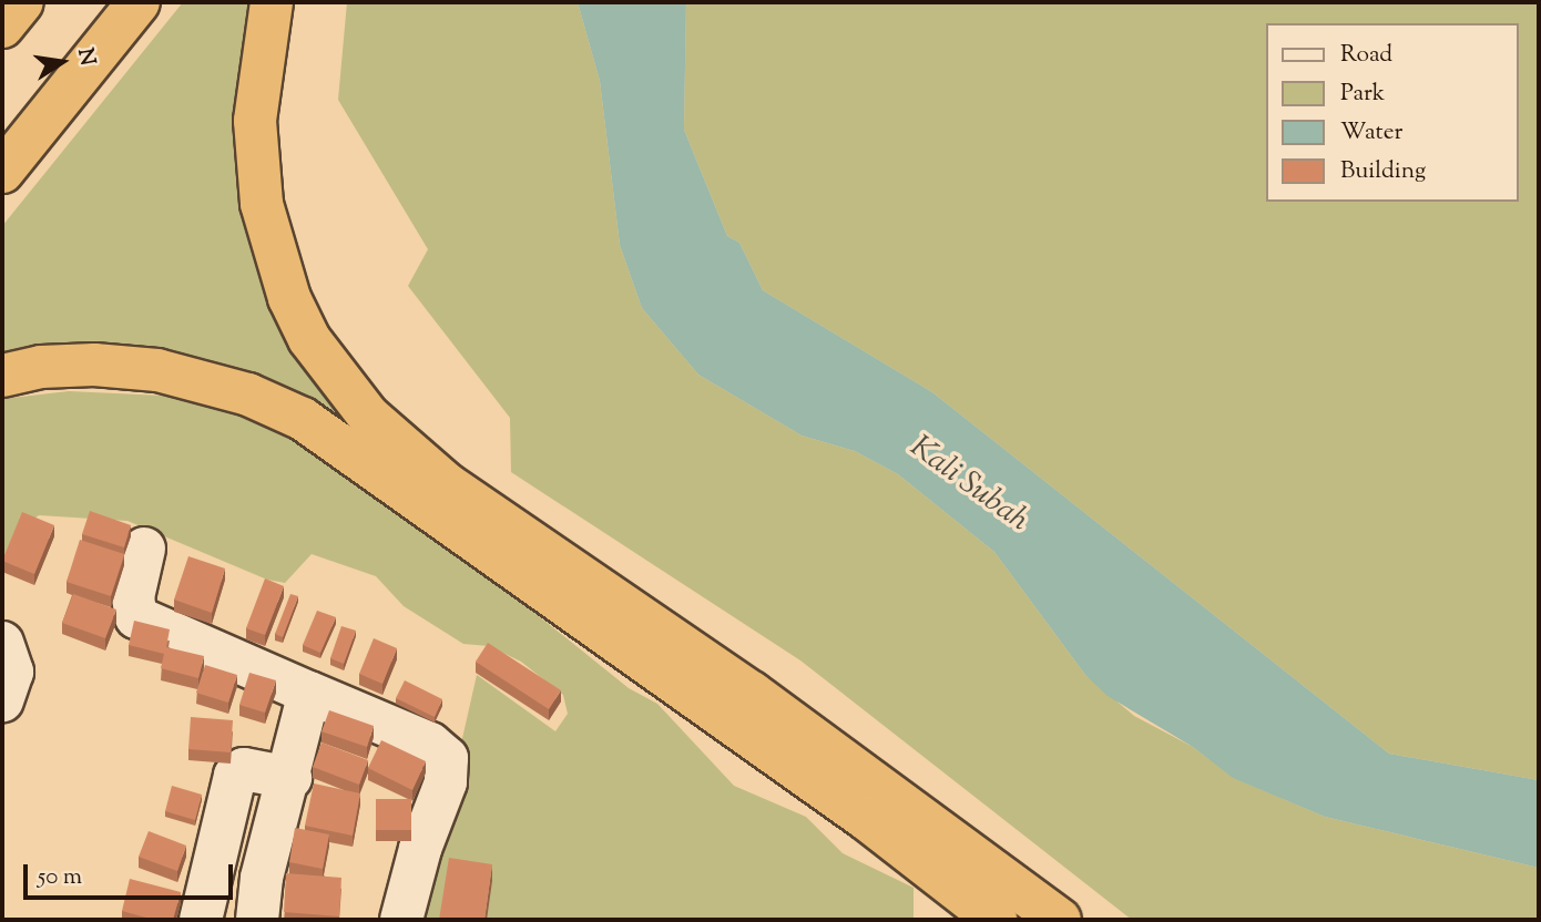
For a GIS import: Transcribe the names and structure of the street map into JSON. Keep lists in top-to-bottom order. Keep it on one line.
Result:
{"water":["Kali Subah"],"legend":["Road","Park","Water","Building"],"scale_bar":"50 m","north":"right"}
